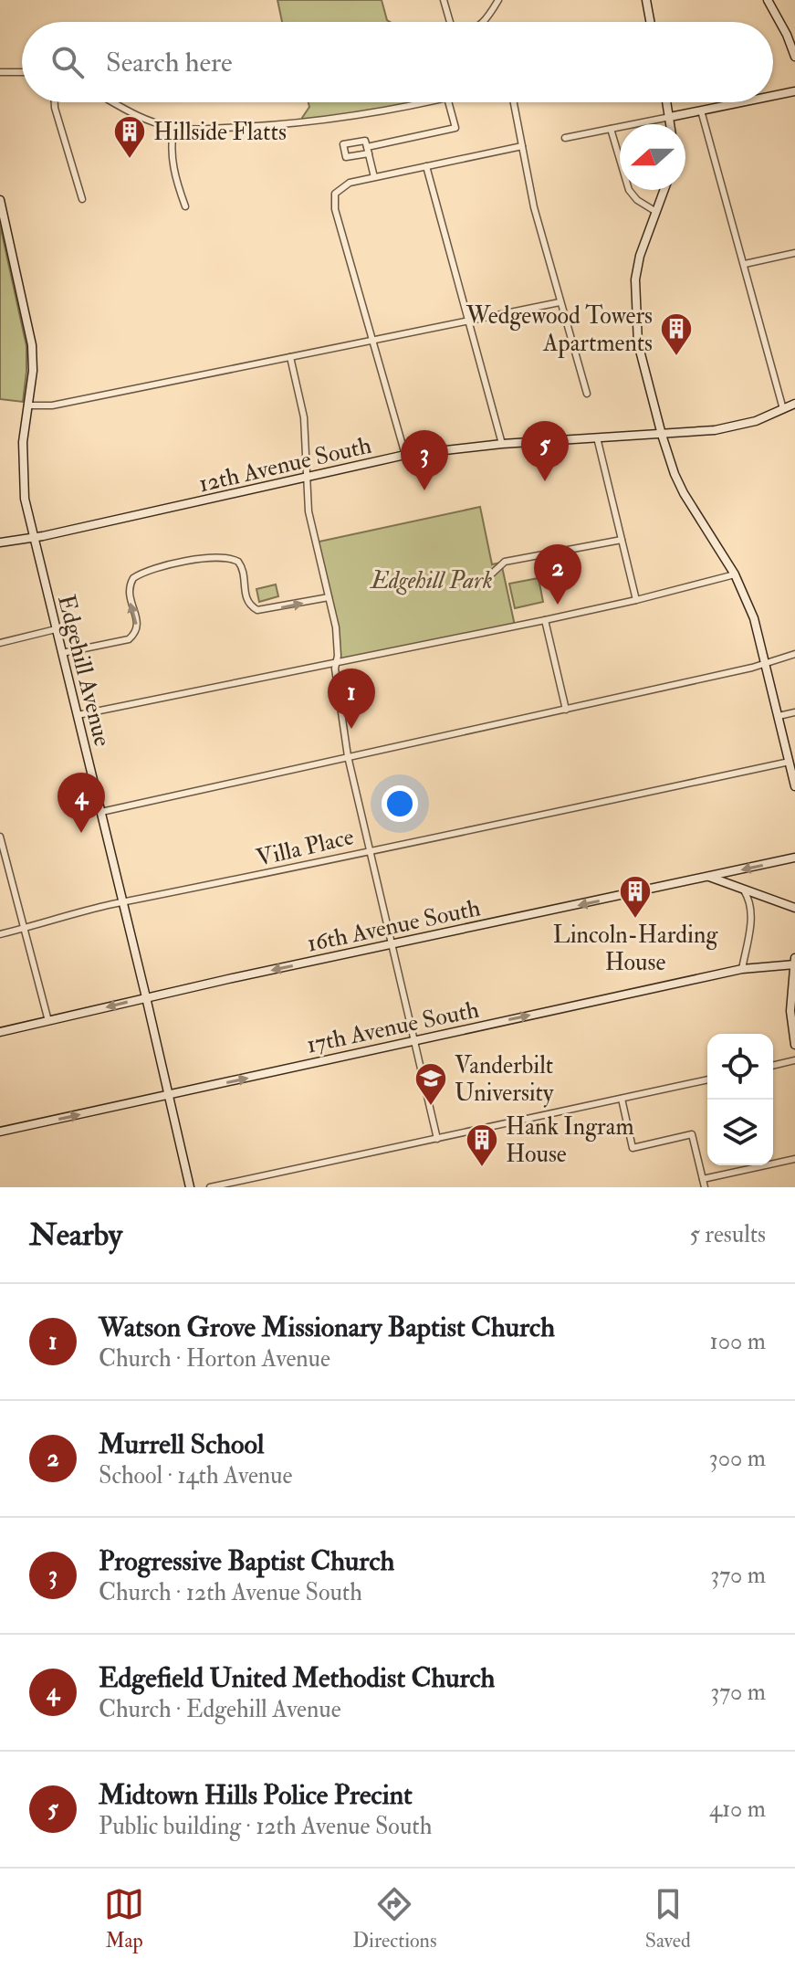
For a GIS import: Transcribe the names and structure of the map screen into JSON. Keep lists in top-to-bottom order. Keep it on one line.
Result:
{"streets":{"main road":["12th Avenue South","Edgehill Avenue","16th Avenue South","17th Avenue South"],"street":["Villa Place"]},"crossings":[["12th Avenue South","Edgehill Avenue"],["Edgehill Avenue","Villa Place"],["Edgehill Avenue","16th Avenue South"],["Edgehill Avenue","17th Avenue South"]],"one_way":["16th Avenue South","17th Avenue South"],"parks":["Edgehill Park"],"places":{"building":["Hillside Flatts","Wedgewood Towers Apartments","Lincoln-Harding House","Hank Ingram House"],"school or university":["Vanderbilt University"]},"north":"left","page":{"search":"Search here","pins":["5","3","2","1","4"],"heading":["Nearby","5 results"],"list":[{"mark":"1","name":"Watson Grove Missionary Baptist Church","note":"Church · Horton Avenue","value":"100 m"},{"mark":"2","name":"Murrell School","note":"School · 14th Avenue","value":"300 m"},{"mark":"3","name":"Progressive Baptist Church","note":"Church · 12th Avenue South","value":"370 m"},{"mark":"4","name":"Edgefield United Methodist Church","note":"Church · Edgehill Avenue","value":"370 m"},{"mark":"5","name":"Midtown Hills Police Precint","note":"Public building · 12th Avenue South","value":"410 m"}],"nav":["Map","Directions","Saved"]}}
